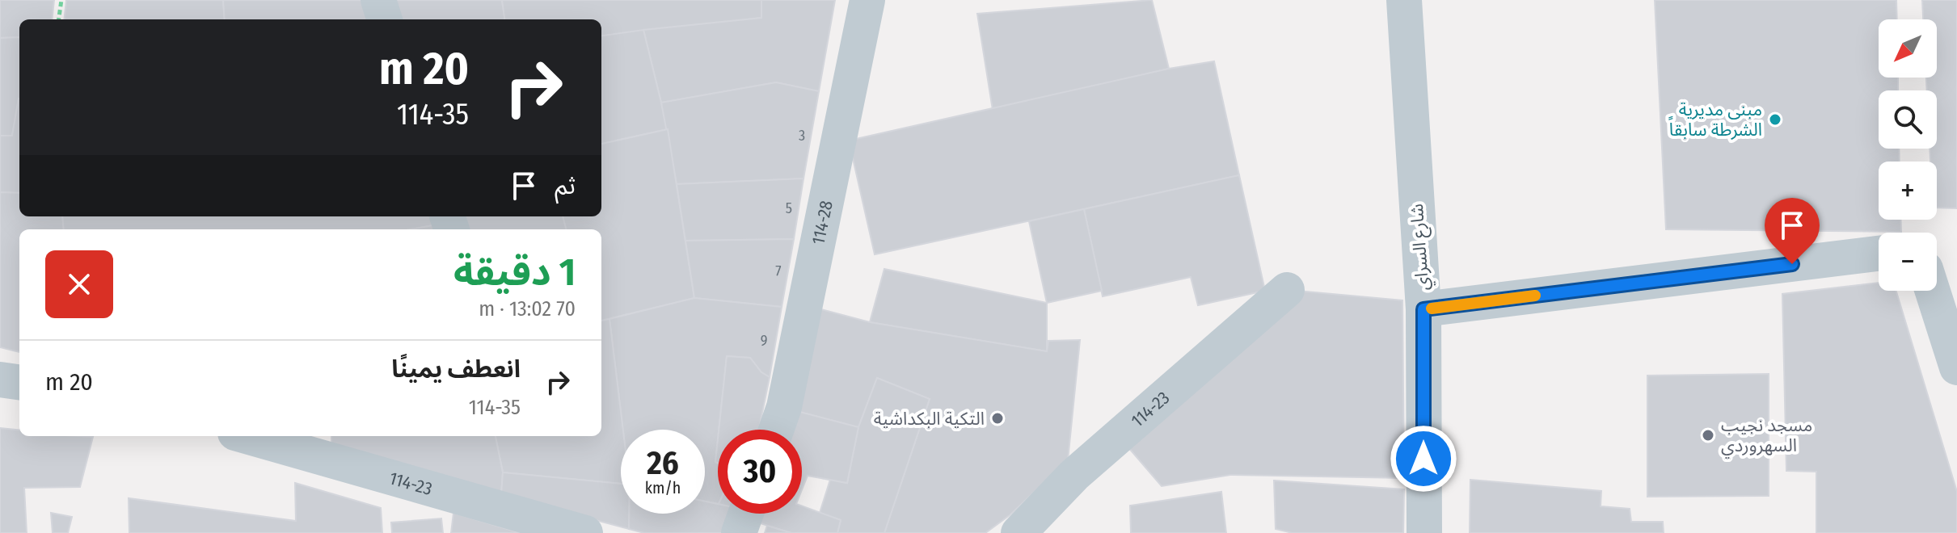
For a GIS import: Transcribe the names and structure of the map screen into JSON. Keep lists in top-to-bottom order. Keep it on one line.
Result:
{"streets":{"street":["114-28","شارع السراي","114-23"]},"places":["مبنى مديرية الشرطة سابقاً","التكية البكداشية","مسجد نجيب السهروردي"],"house_numbers":["3","5","7","9"],"north":"bottom left","page":{"map_buttons":["+","−"],"turn":["20 m","114-35"],"then":"ثم","heading":["1 دقيقة","70 m · 13:02"],"list":[{"name":"انعطف يمينًا","note":"114-35","value":"20 m"}],"speed":"26 km/h","limit":"30"}}
